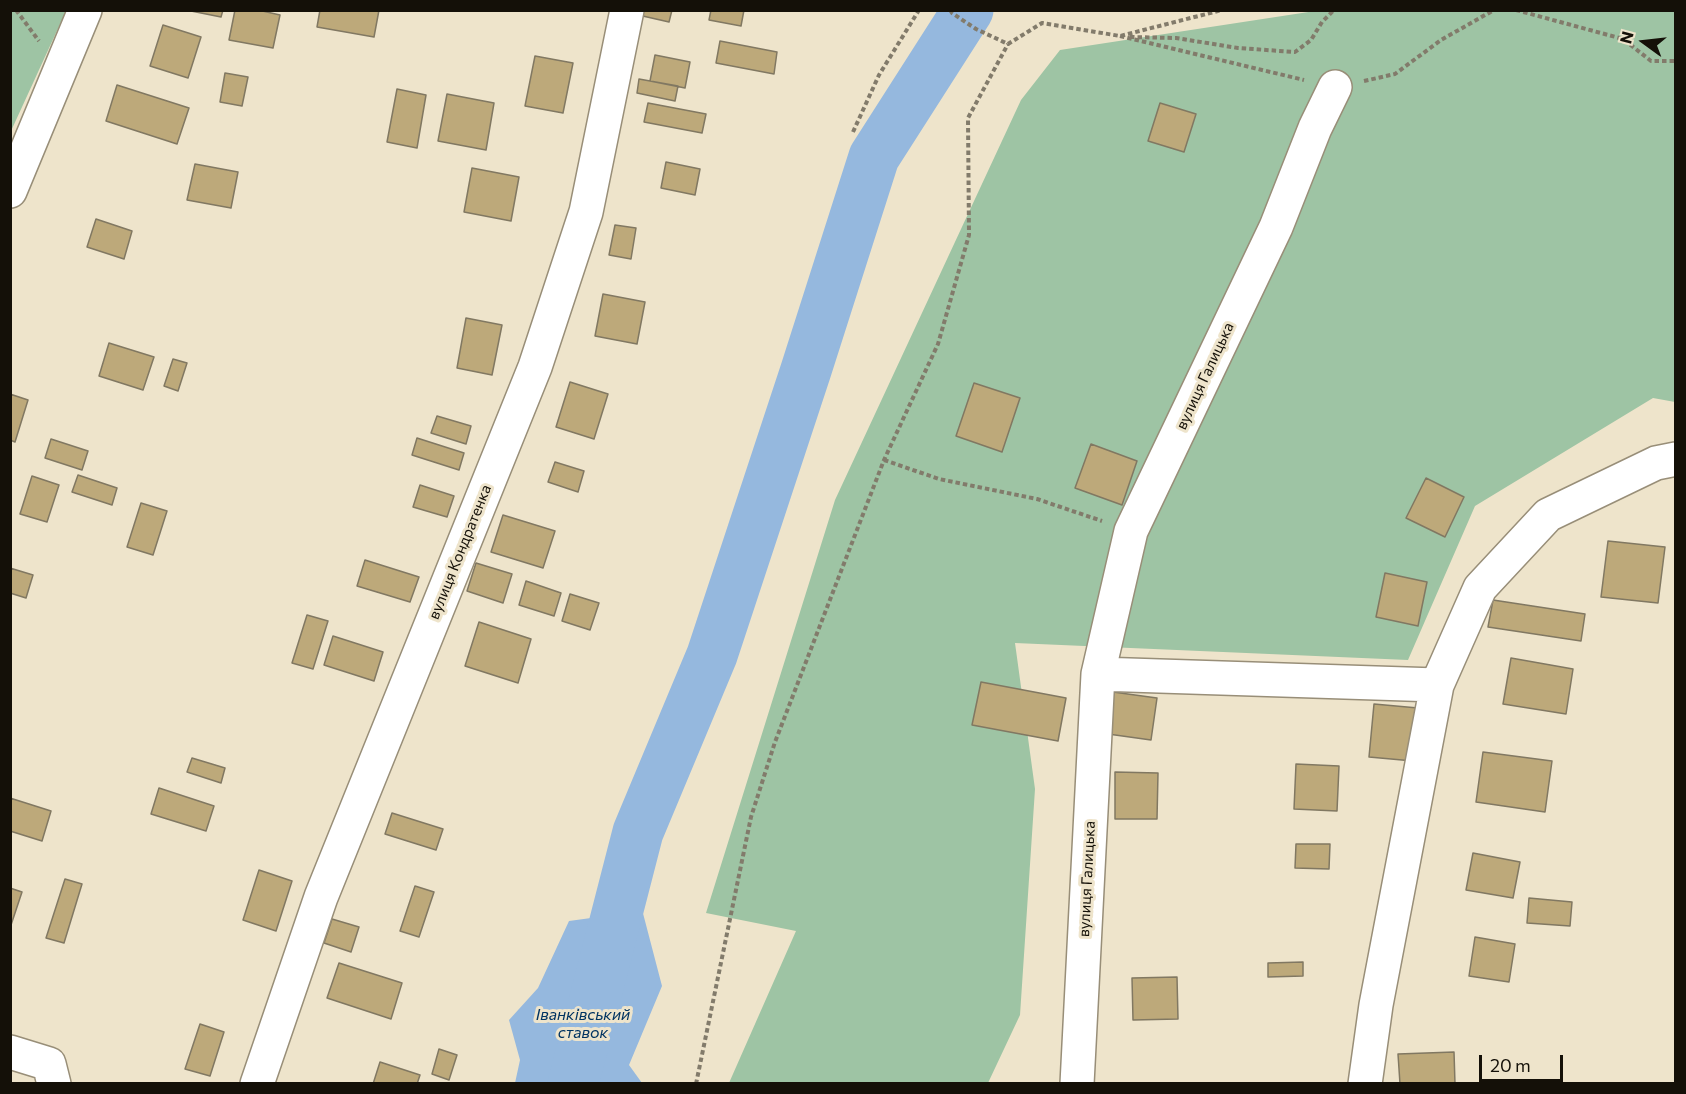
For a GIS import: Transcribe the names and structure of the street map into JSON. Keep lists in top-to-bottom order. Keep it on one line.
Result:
{"streets":{"street":["вулиця Галицька","вулиця Кондратенка"]},"water":["Іванківський ставок"],"scale_bar":"20 m","north":"left"}
